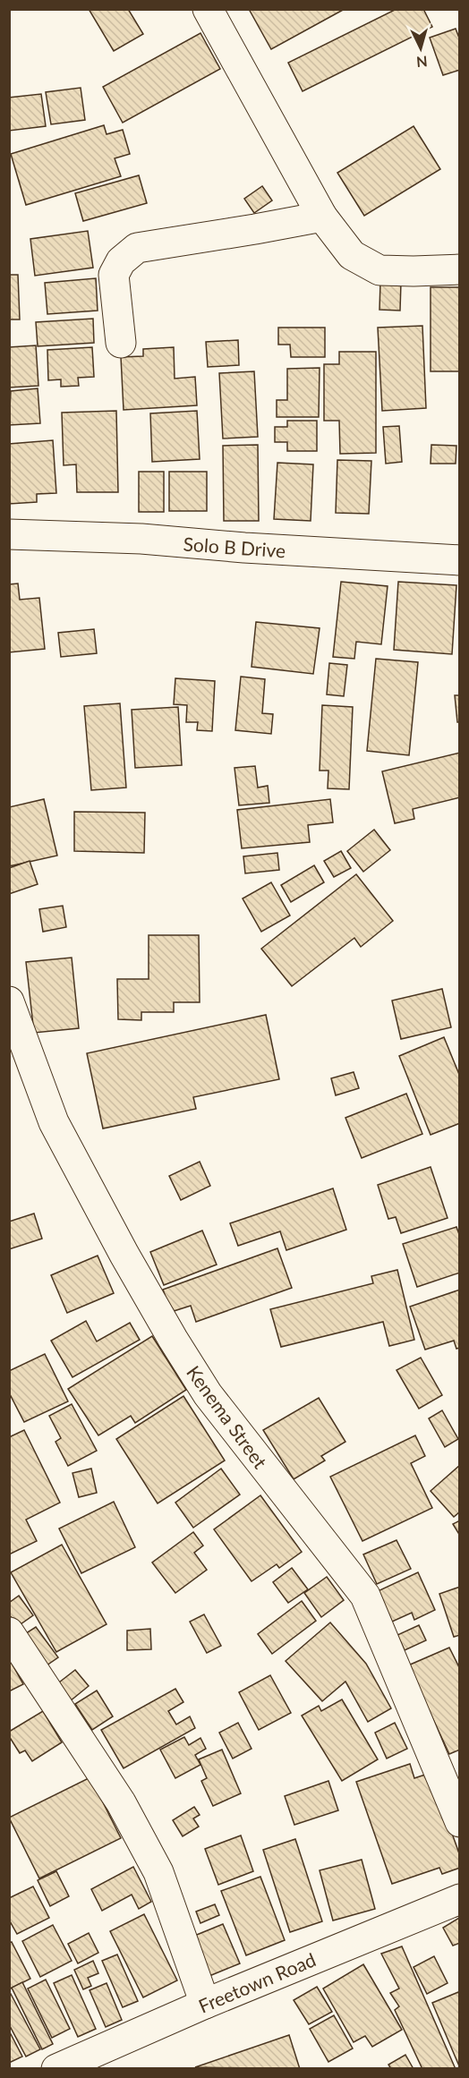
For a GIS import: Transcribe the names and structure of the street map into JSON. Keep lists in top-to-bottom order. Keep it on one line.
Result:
{"streets":{"street":["Solo B Drive","Kenema Street","Freetown Road"]},"north":"bottom"}
